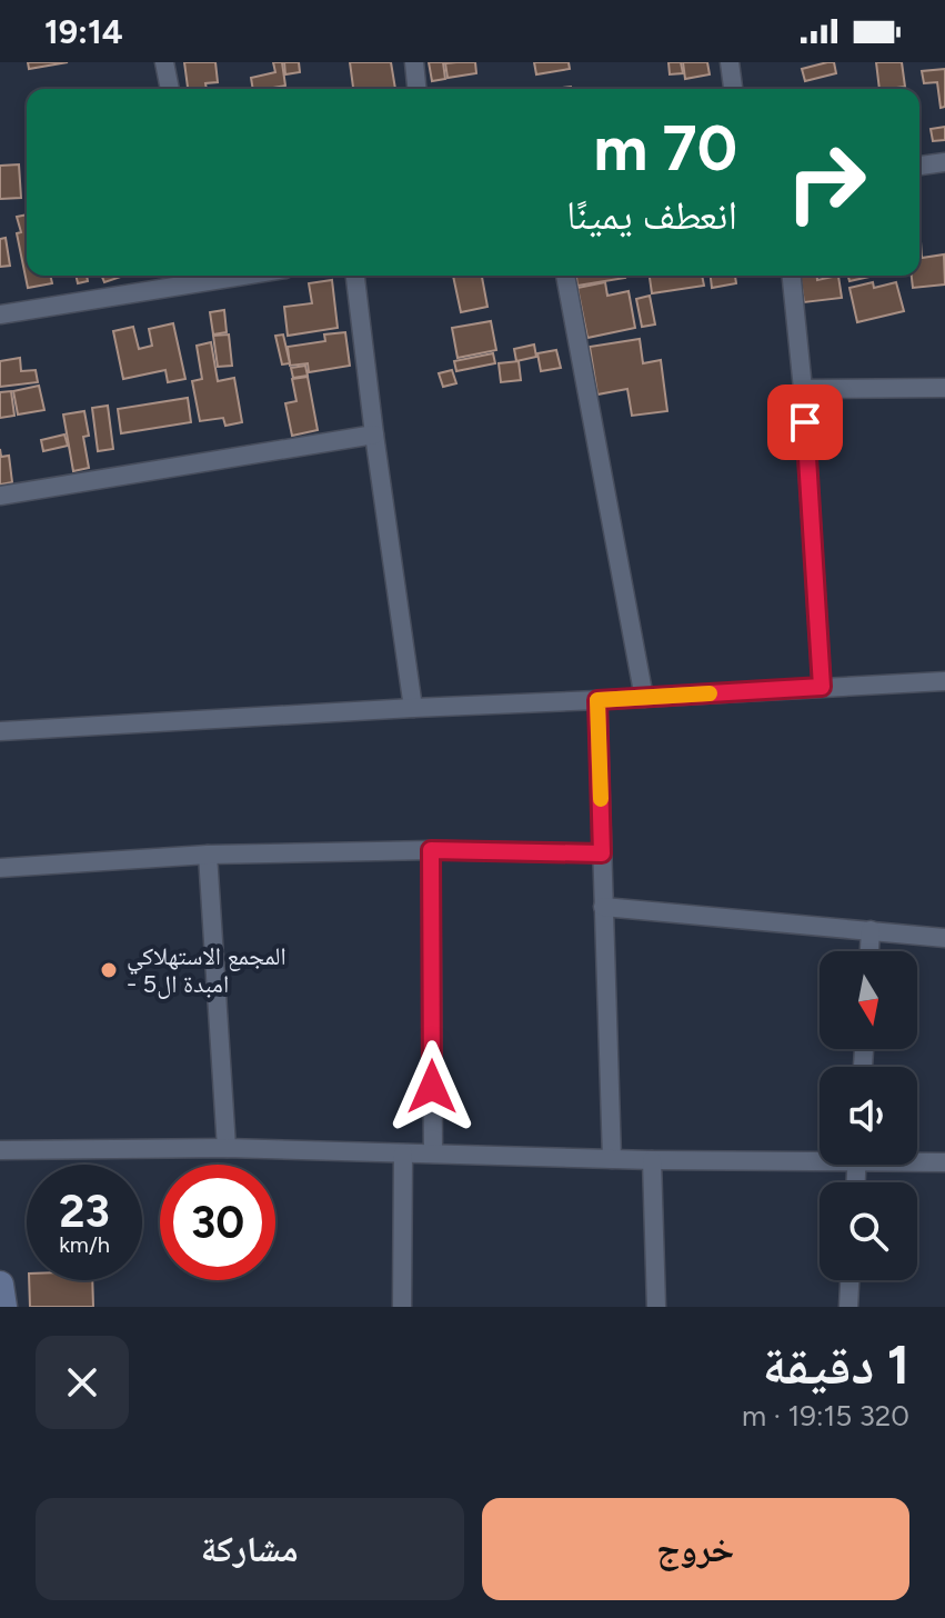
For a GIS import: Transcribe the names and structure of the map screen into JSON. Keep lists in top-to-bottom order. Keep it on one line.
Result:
{"places":["المجمع الاستهلاكي - امبدة ال5"],"north":"bottom","page":{"status":"19:14","turn":["70 m","انعطف يمينًا"],"speed":"23 km/h","limit":"30","heading":["1 دقيقة","320 m · 19:15"],"buttons":["خروج","مشاركة"]}}
